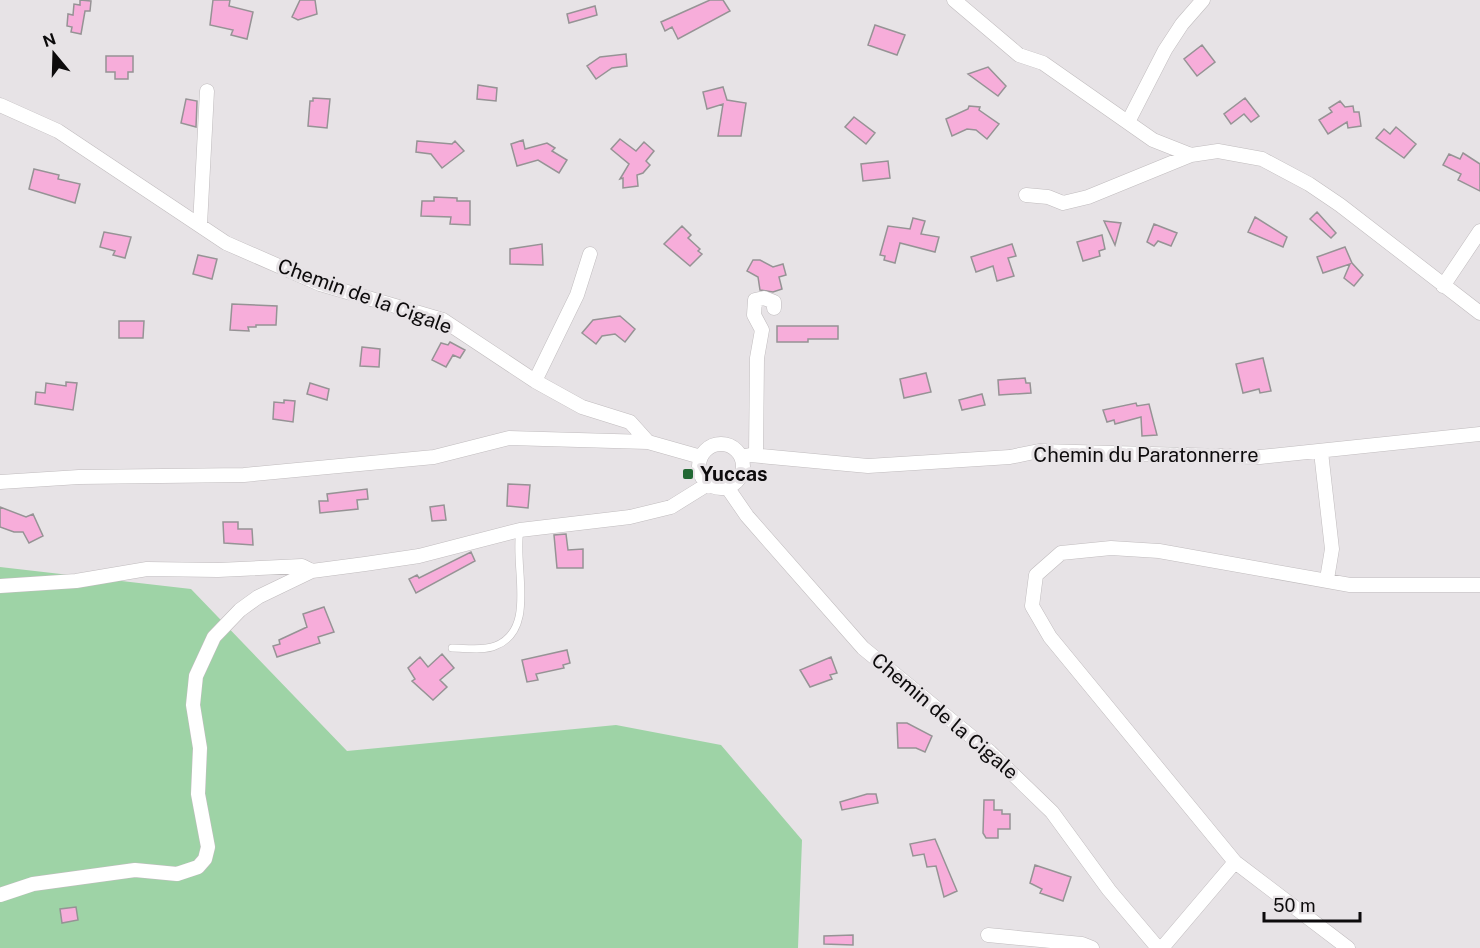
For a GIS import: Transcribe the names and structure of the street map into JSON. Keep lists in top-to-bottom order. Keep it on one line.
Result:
{"streets":{"street":["Chemin de la Cigale","Chemin du Paratonnerre"]},"crossings":[["Chemin de la Cigale","Chemin du Paratonnerre"]],"places":{"transit":["Yuccas"]},"scale_bar":"50 m","north":"top"}
